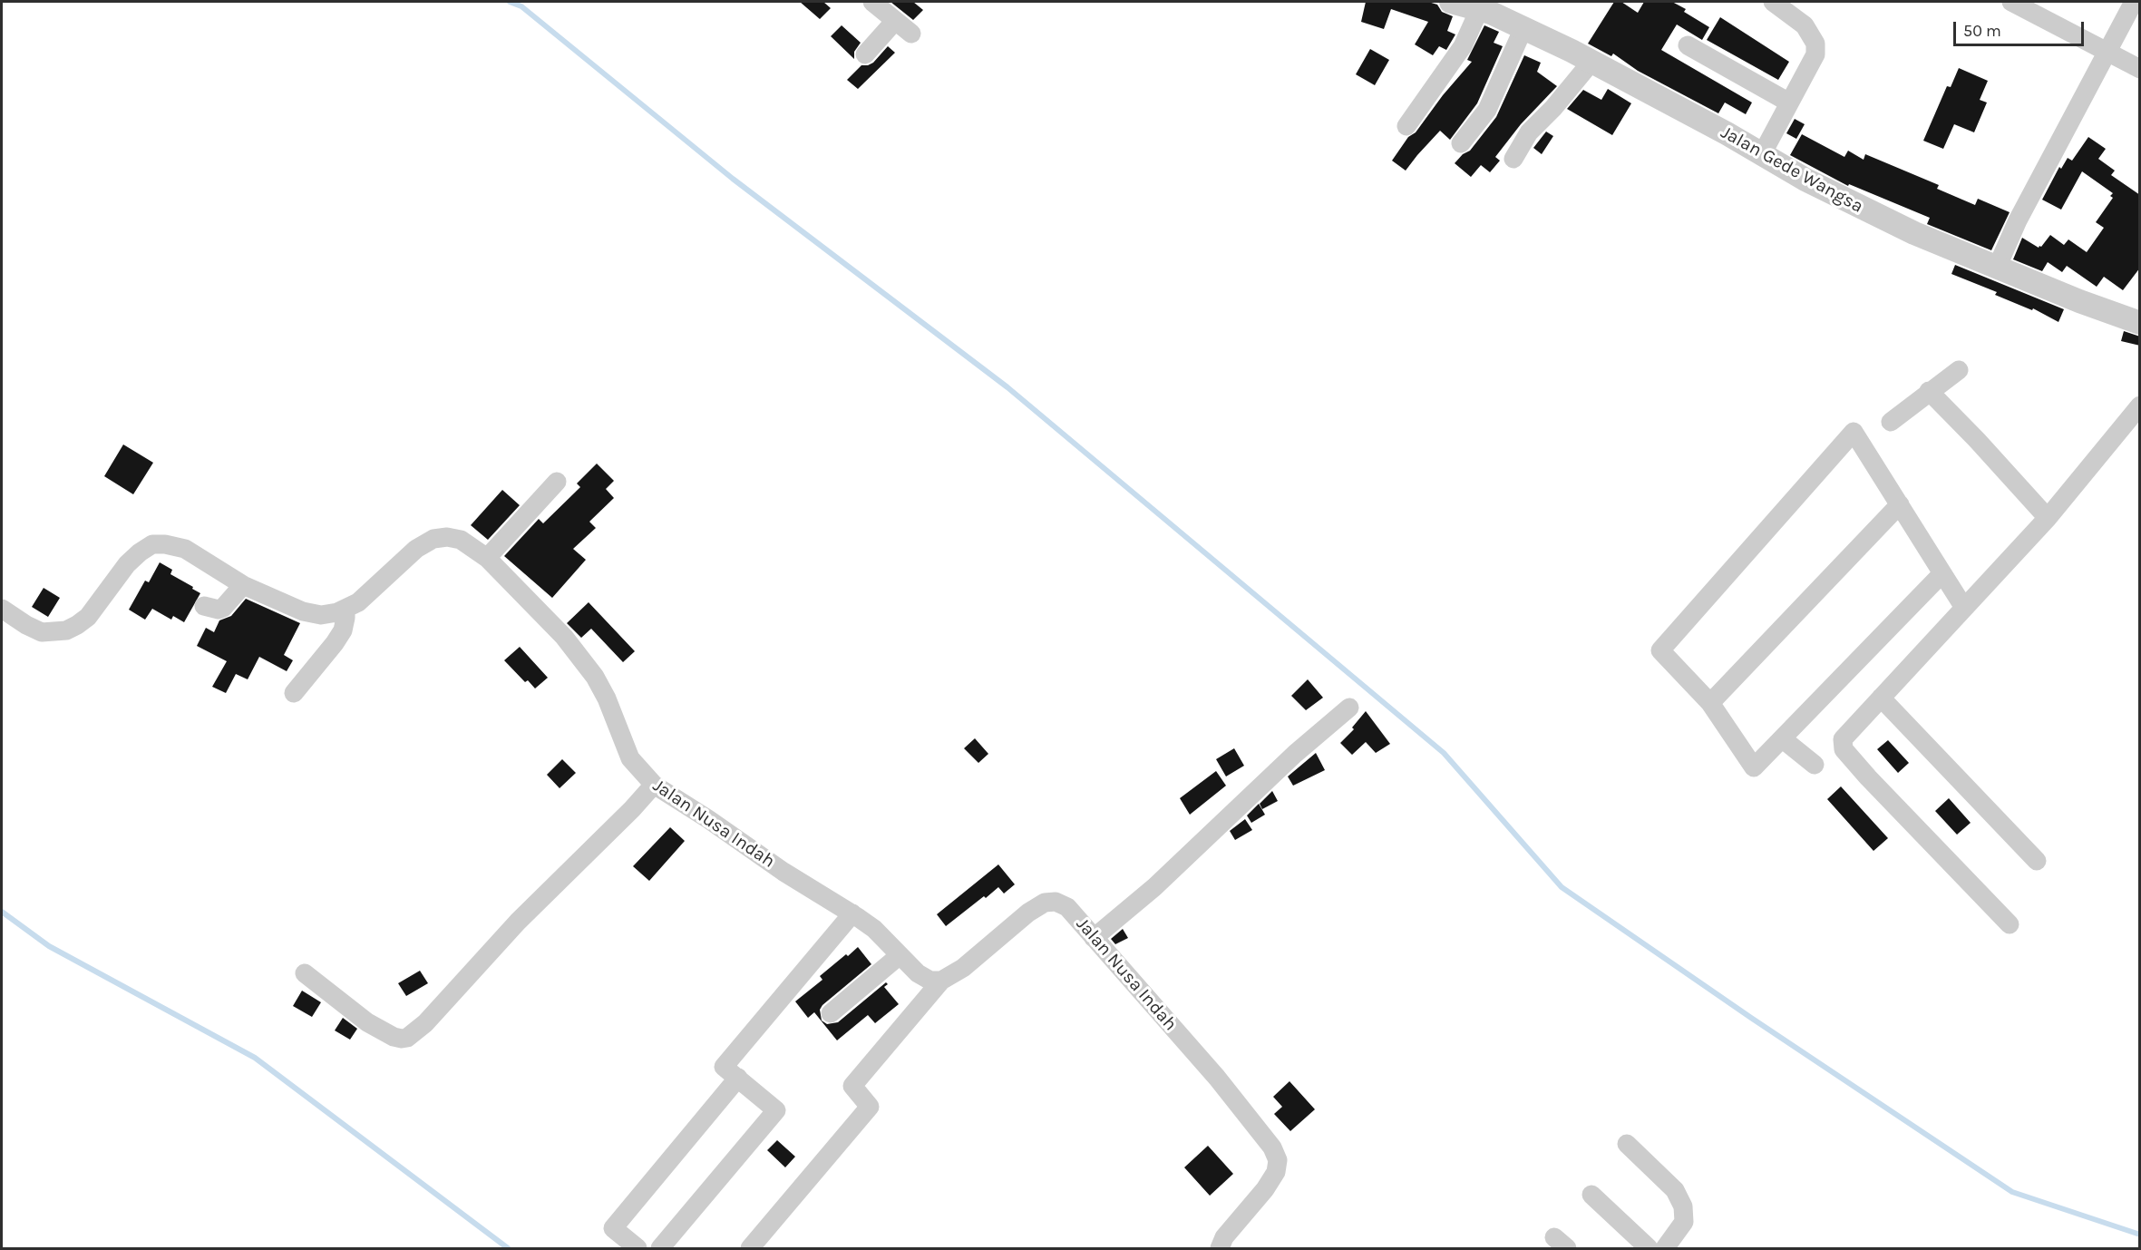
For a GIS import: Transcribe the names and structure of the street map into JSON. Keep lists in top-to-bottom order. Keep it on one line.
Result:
{"streets":{"street":["Jalan Gede Wangsa","Jalan Nusa Indah"]},"scale_bar":"50 m"}
